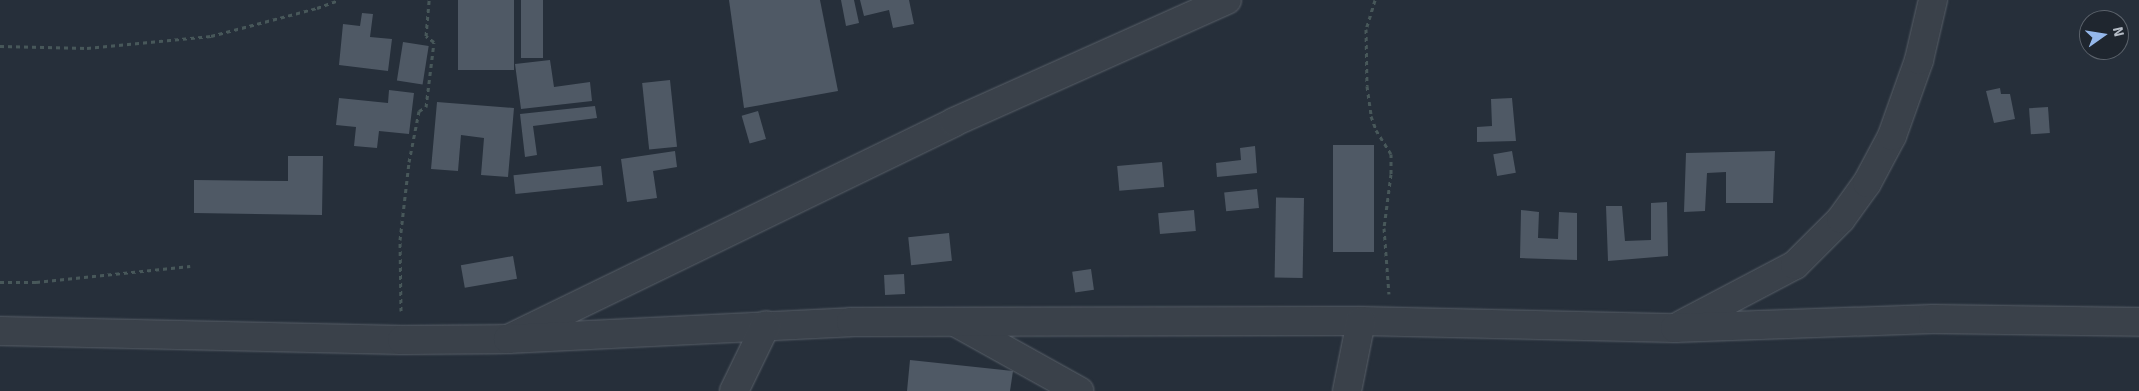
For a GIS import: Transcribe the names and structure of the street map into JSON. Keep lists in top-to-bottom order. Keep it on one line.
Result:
{"north":"right"}
